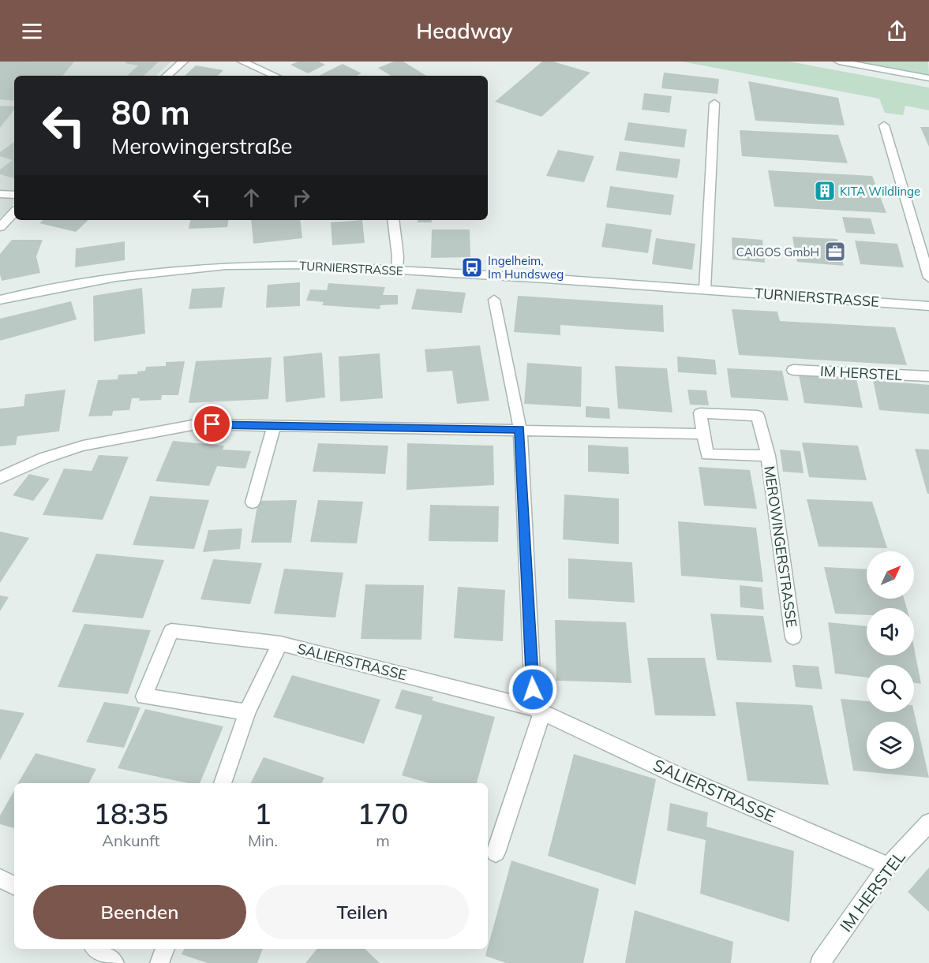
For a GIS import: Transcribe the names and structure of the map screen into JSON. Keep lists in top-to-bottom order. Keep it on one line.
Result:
{"streets":{"street":["TURNIERSTRASSE","IM HERSTEL","MEROWINGERSTRASSE","SALIERSTRASSE"]},"crossings":[["IM HERSTEL","SALIERSTRASSE"]],"places":{"building":["KITA Wildlinge"],"office":["CAIGOS GmbH"],"bus stop":["Ingelheim, Im Hundsweg"]},"north":"top right","page":{"header":"Headway","turn":["80 m","Merowingerstraße"],"eta":["18:35","Ankunft","1","Min.","170","m"],"buttons":["Beenden","Teilen"]}}
